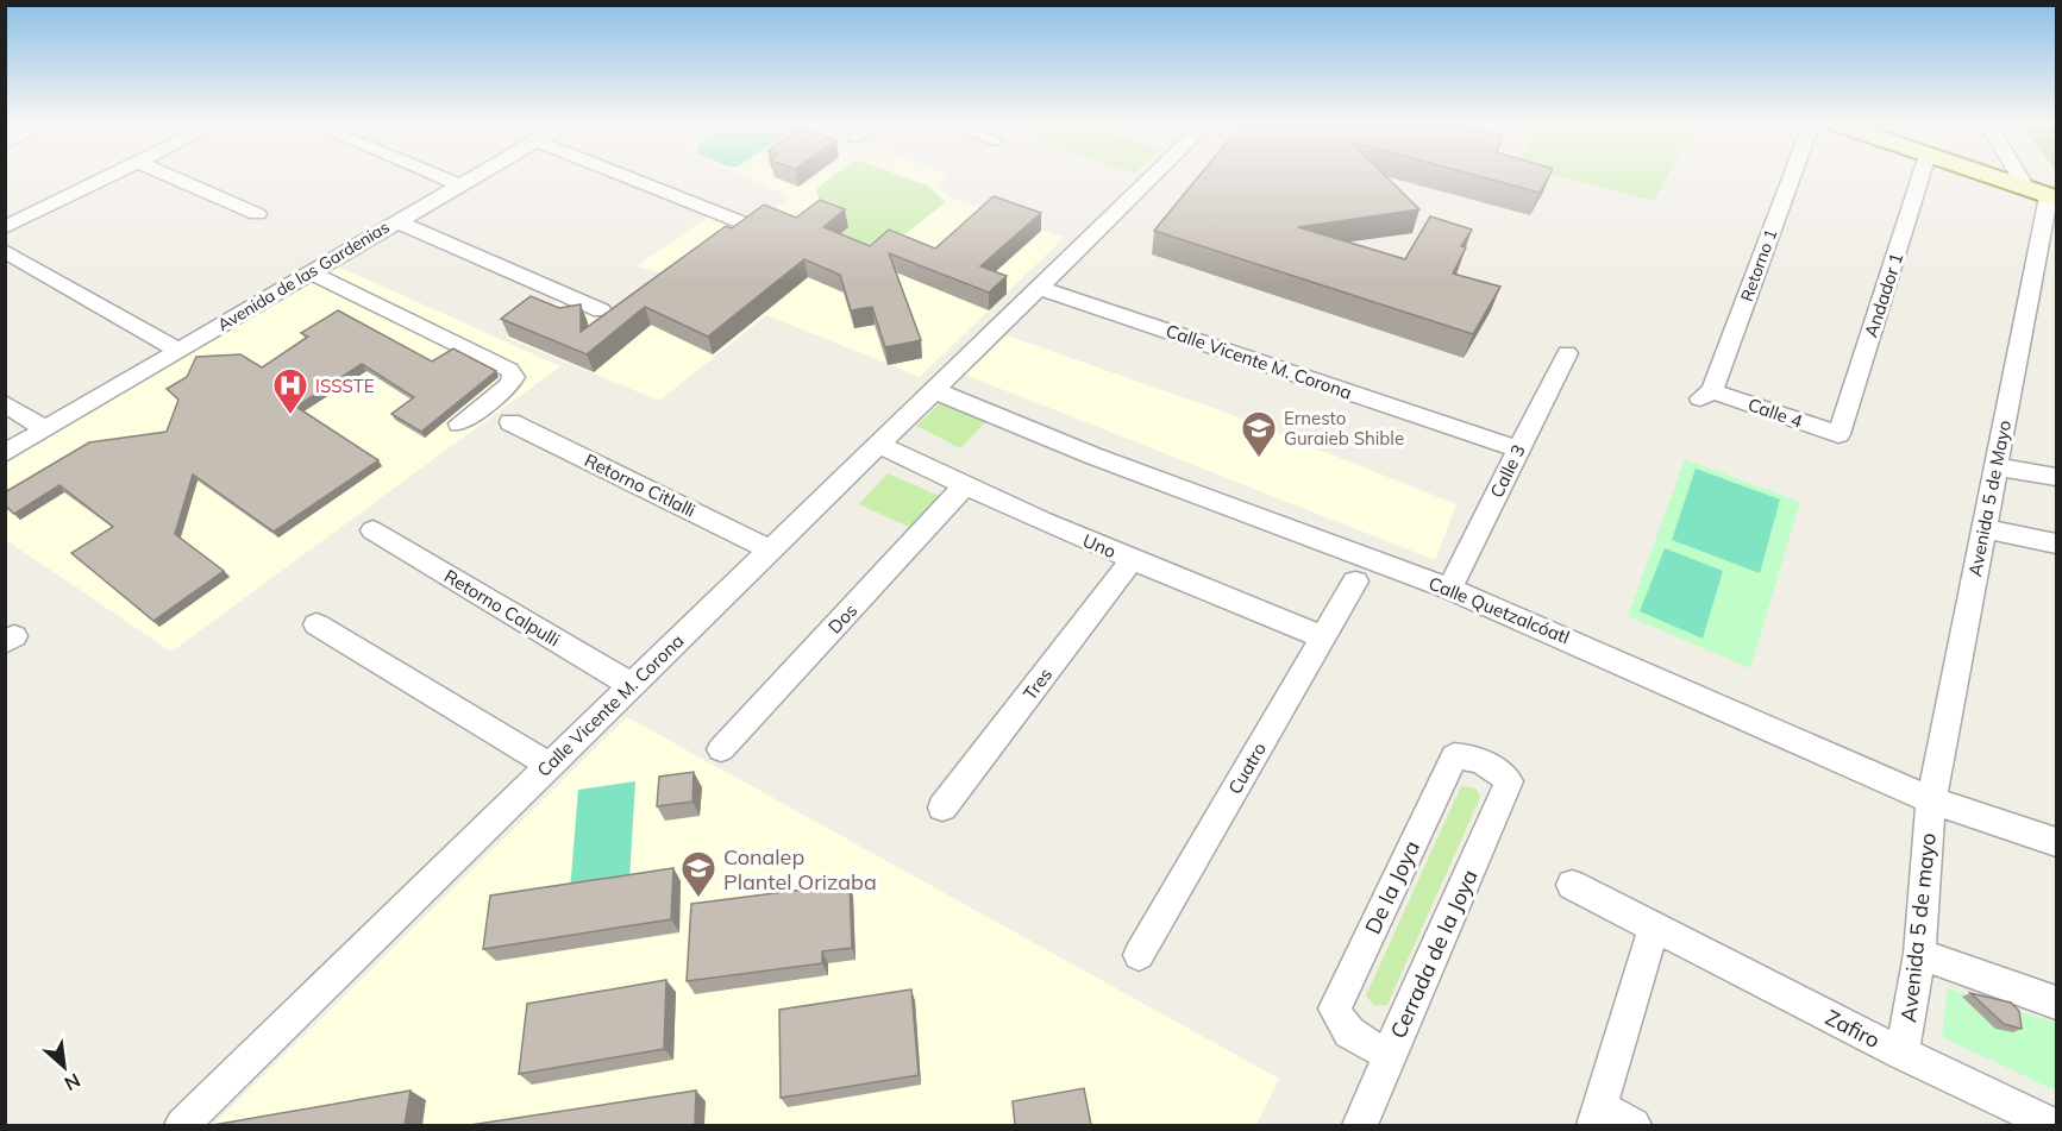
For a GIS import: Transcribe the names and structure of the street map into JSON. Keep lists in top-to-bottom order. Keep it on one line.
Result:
{"streets":{"street":["Retorno 1","Avenida de las Gardenias","Andador 1","Calle Vicente M. Corona","Calle 4","Calle 3","Retorno Citlalli","Avenida 5 de Mayo","Uno","Retorno Calpulli","Calle Quetzalcóatl","Dos","Tres","Cuatro","De la Joya","Avenida 5 de mayo","Cerrada de la Joya","Zafiro"]},"crossings":[["Retorno 1","Calle 4"],["Andador 1","Calle 4"],["Calle Vicente M. Corona","Calle 3"],["Calle Vicente M. Corona","Retorno Citlalli"],["Calle Vicente M. Corona","Uno"],["Calle Vicente M. Corona","Retorno Calpulli"],["Calle Vicente M. Corona","Calle Quetzalcóatl"],["Calle 3","Calle Quetzalcóatl"],["Avenida 5 de Mayo","Calle Quetzalcóatl"],["Avenida 5 de Mayo","Avenida 5 de mayo"],["Uno","Dos"],["Uno","Tres"],["Uno","Cuatro"],["Calle Quetzalcóatl","Avenida 5 de mayo"],["De la Joya","Cerrada de la Joya"],["Avenida 5 de mayo","Zafiro"]],"places":{"hospital":["ISSSTE"],"school or university":["Ernesto Guraieb Shible","Conalep Plantel Orizaba"]},"north":"bottom right"}
